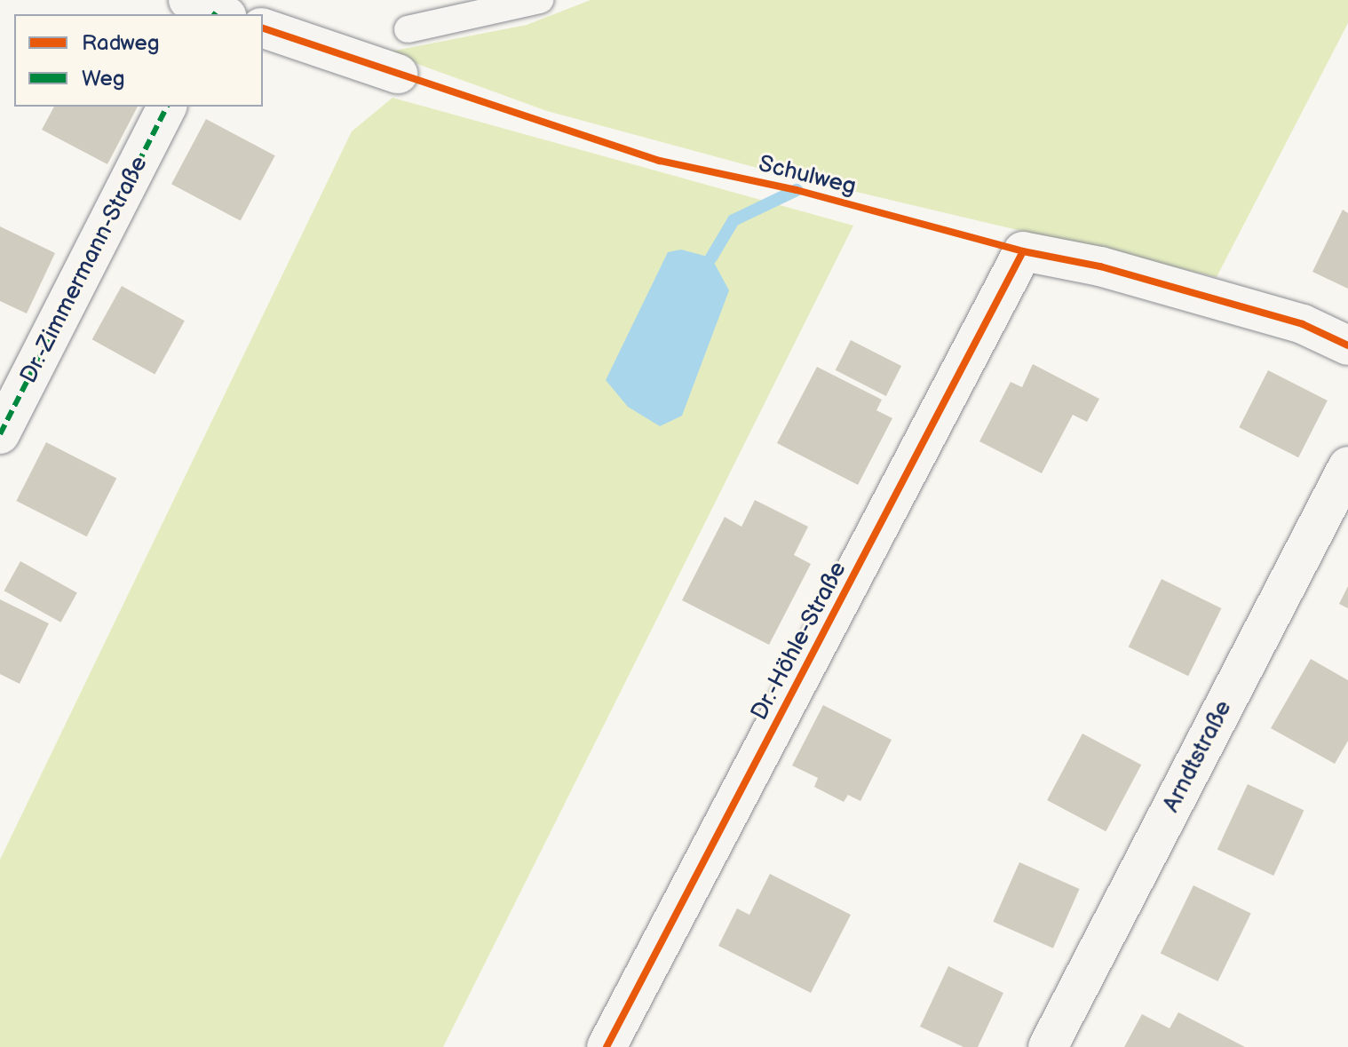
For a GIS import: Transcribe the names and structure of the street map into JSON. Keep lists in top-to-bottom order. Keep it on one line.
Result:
{"streets":{"street":["Dr.-Zimmermann-Straße","Dr.-Höhle-Straße","Arndtstraße"],"cycle path":["Schulweg"]},"crossings":[["Schulweg","Dr.-Höhle-Straße"]],"legend":["Radweg","Weg"]}
